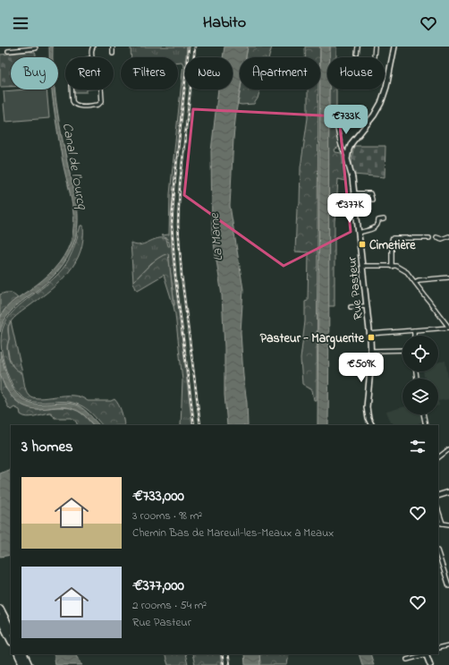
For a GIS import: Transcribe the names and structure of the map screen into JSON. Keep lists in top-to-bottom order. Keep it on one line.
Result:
{"streets":{"street":["Rue Pasteur"]},"water":["Canal de l'Ourcq","La Marne"],"places":{"transit":["Cimetière","Pasteur - Marguerite"]},"page":{"header":"Habito","chip":["Buy","Rent","Filters","New","Apartment","House"],"price":["€733K","€377K","€509K"],"heading":"3 homes","list":[{"name":"€733,000","note":"3 rooms · 98 m² · Chemin Bas de Mareuil-les-Meaux à Meaux"},{"name":"€377,000","note":"2 rooms · 54 m² · Rue Pasteur"}]}}
